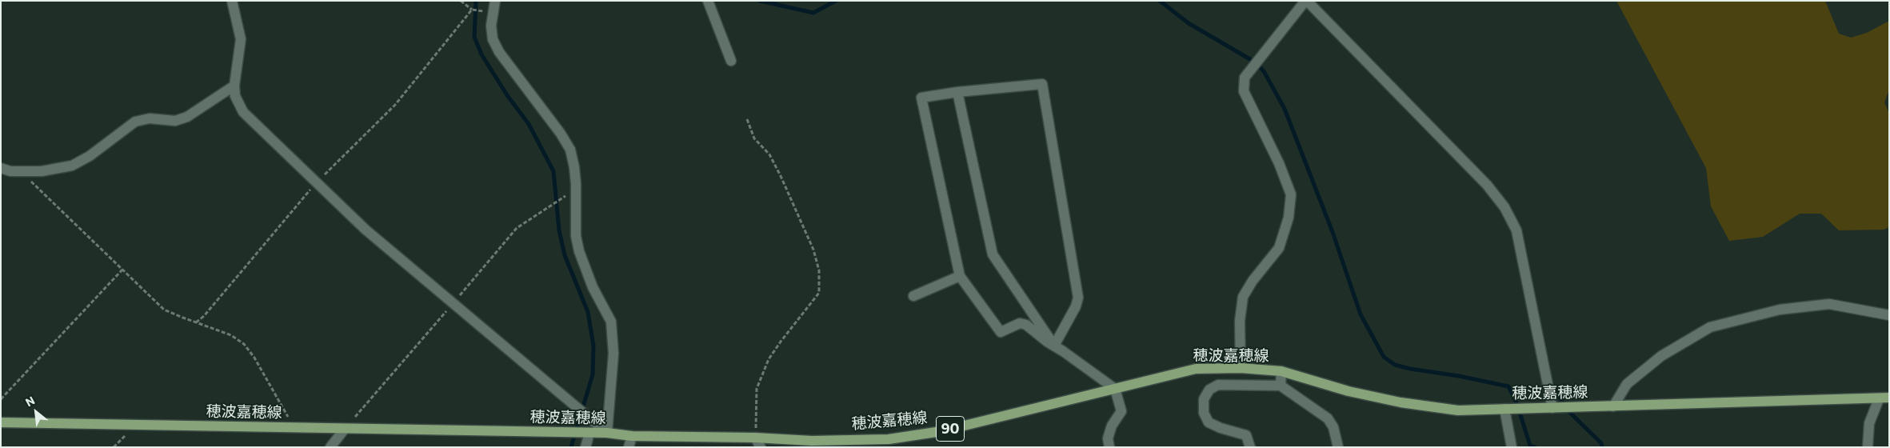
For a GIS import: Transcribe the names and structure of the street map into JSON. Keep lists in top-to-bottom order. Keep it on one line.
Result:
{"streets":{"main road":["穂波嘉穂線","90"]},"north":"top left"}
